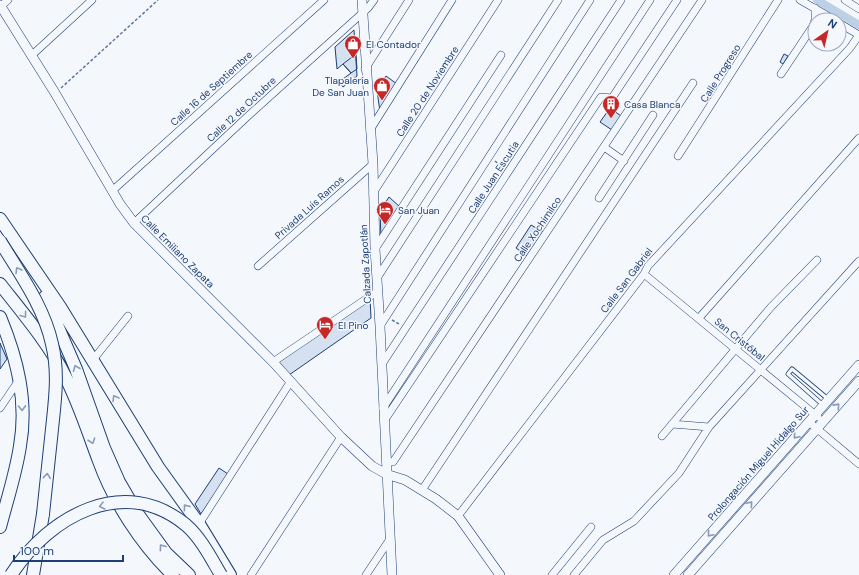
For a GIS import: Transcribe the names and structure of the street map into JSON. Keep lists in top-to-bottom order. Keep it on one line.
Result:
{"streets":{"street":["Calle Progreso","Calle 16 de Septiembre","Calle 20 de Noviembre","Calle 12 de Octubre","Calle Juan Escutia","Privada Luis Ramos","Calle Xochimilco","Calle Emiliano Zapata","Calzada Zapotlán","Calle San Gabriel","San Cristóbal","Prolongación Miguel Hidalgo Sur"]},"crossings":[["Calle 16 de Septiembre","Calle Emiliano Zapata"],["Calle 20 de Noviembre","Calzada Zapotlán"],["Calle 12 de Octubre","Calle Emiliano Zapata"],["Calle 12 de Octubre","Calzada Zapotlán"],["Calle Juan Escutia","Calzada Zapotlán"],["Privada Luis Ramos","Calzada Zapotlán"],["Calle Xochimilco","Calzada Zapotlán"],["Calle Emiliano Zapata","Calzada Zapotlán"],["Calle Emiliano Zapata","Calle San Gabriel"],["Calle San Gabriel","San Cristóbal"],["San Cristóbal","Prolongación Miguel Hidalgo Sur"]],"places":{"shop":["El Contador","Tlapalería De San Juan"],"building":["Casa Blanca"],"hotel":["San Juan","El Pino"]},"scale_bar":"100 m","north":"top right"}
